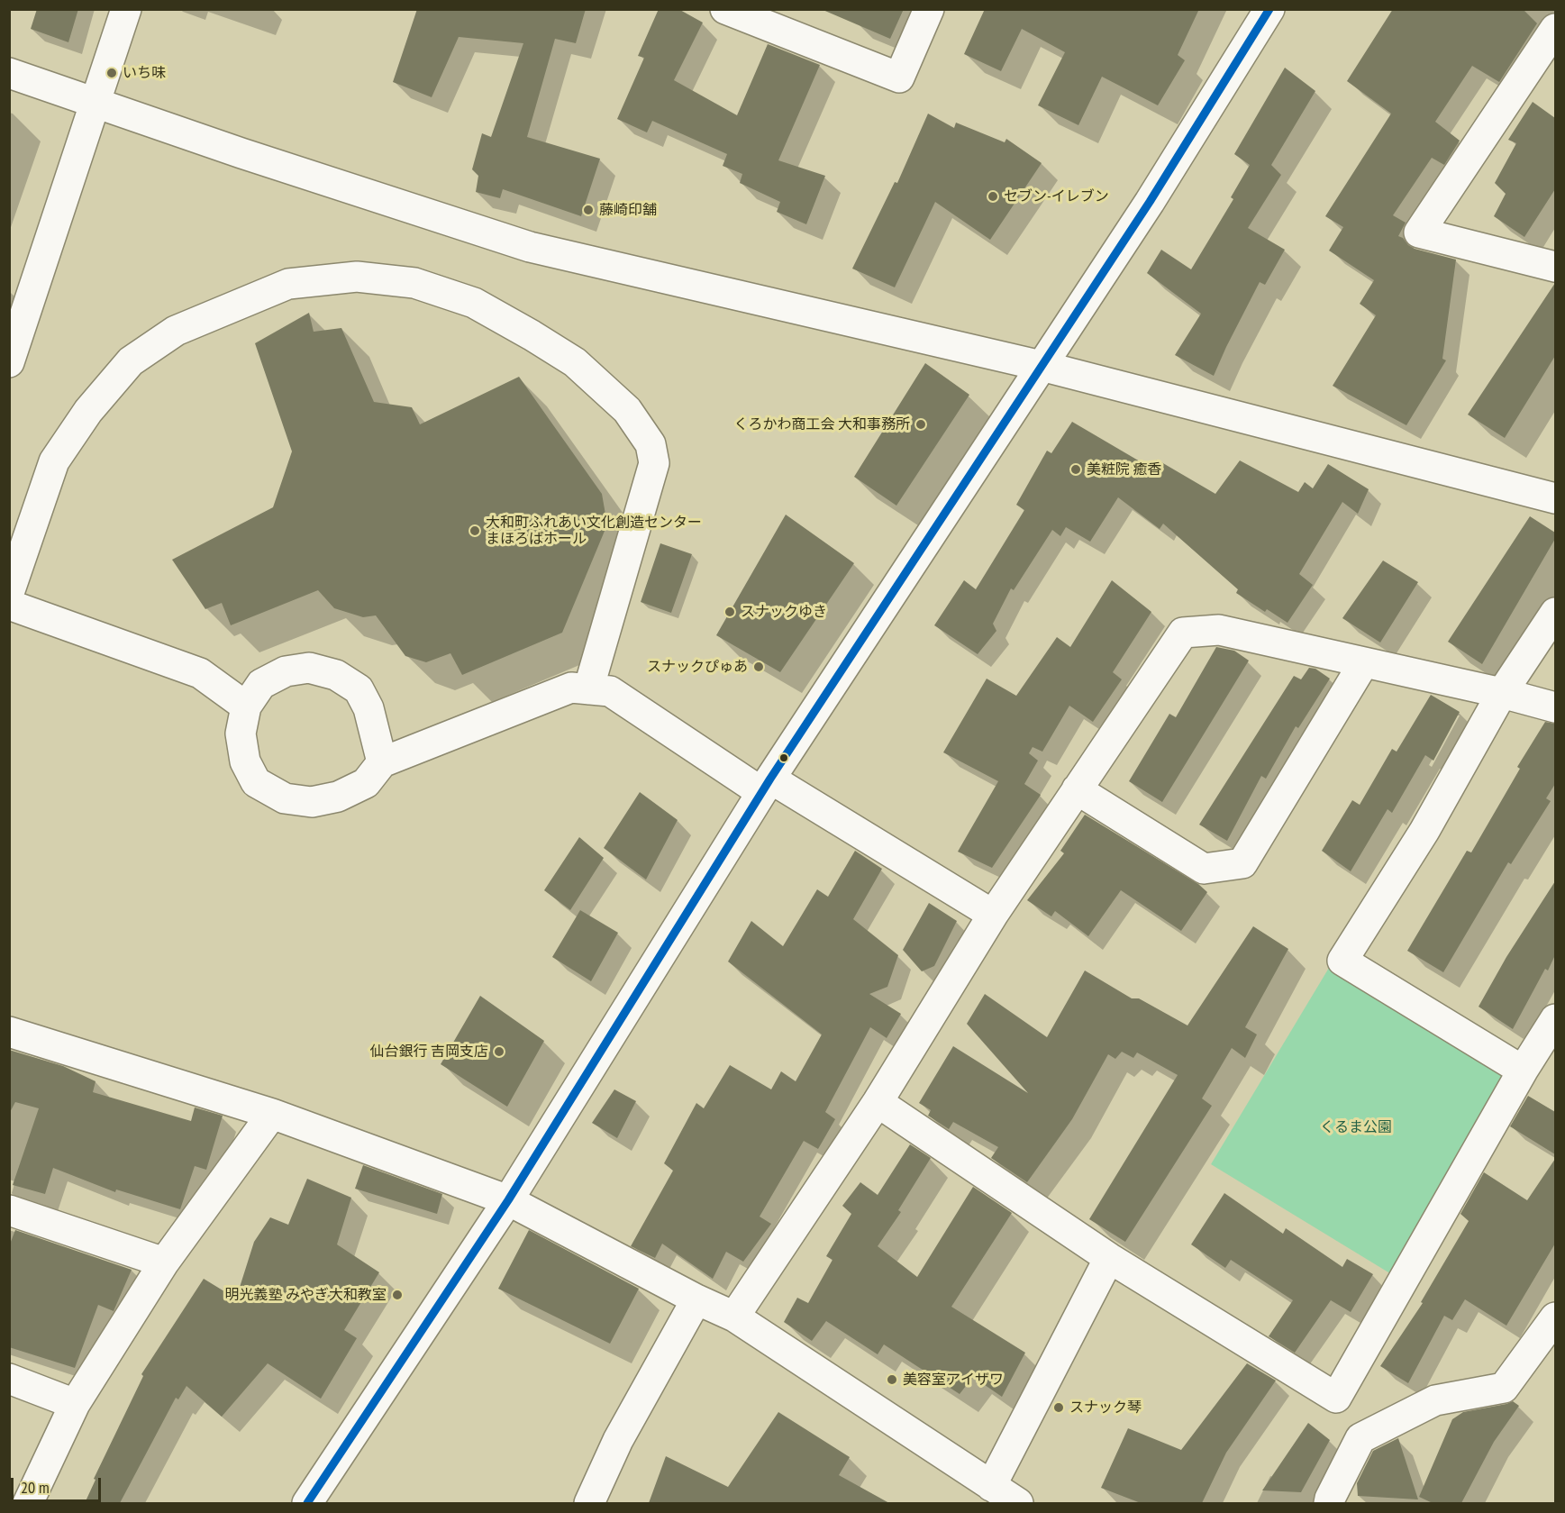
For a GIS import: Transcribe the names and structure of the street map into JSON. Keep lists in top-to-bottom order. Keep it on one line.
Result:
{"parks":["くるま公園"],"places":["いち味","セブン-イレブン","藤崎印舗","くろかわ商工会 大和事務所","美粧院 癒香","大和町ふれあい文化創造センター まほろばホール","スナックゆき","スナックぴゅあ","仙台銀行 吉岡支店","明光義塾 みやぎ大和教室","美容室アイザワ","スナック琴"],"scale_bar":"20 m"}
